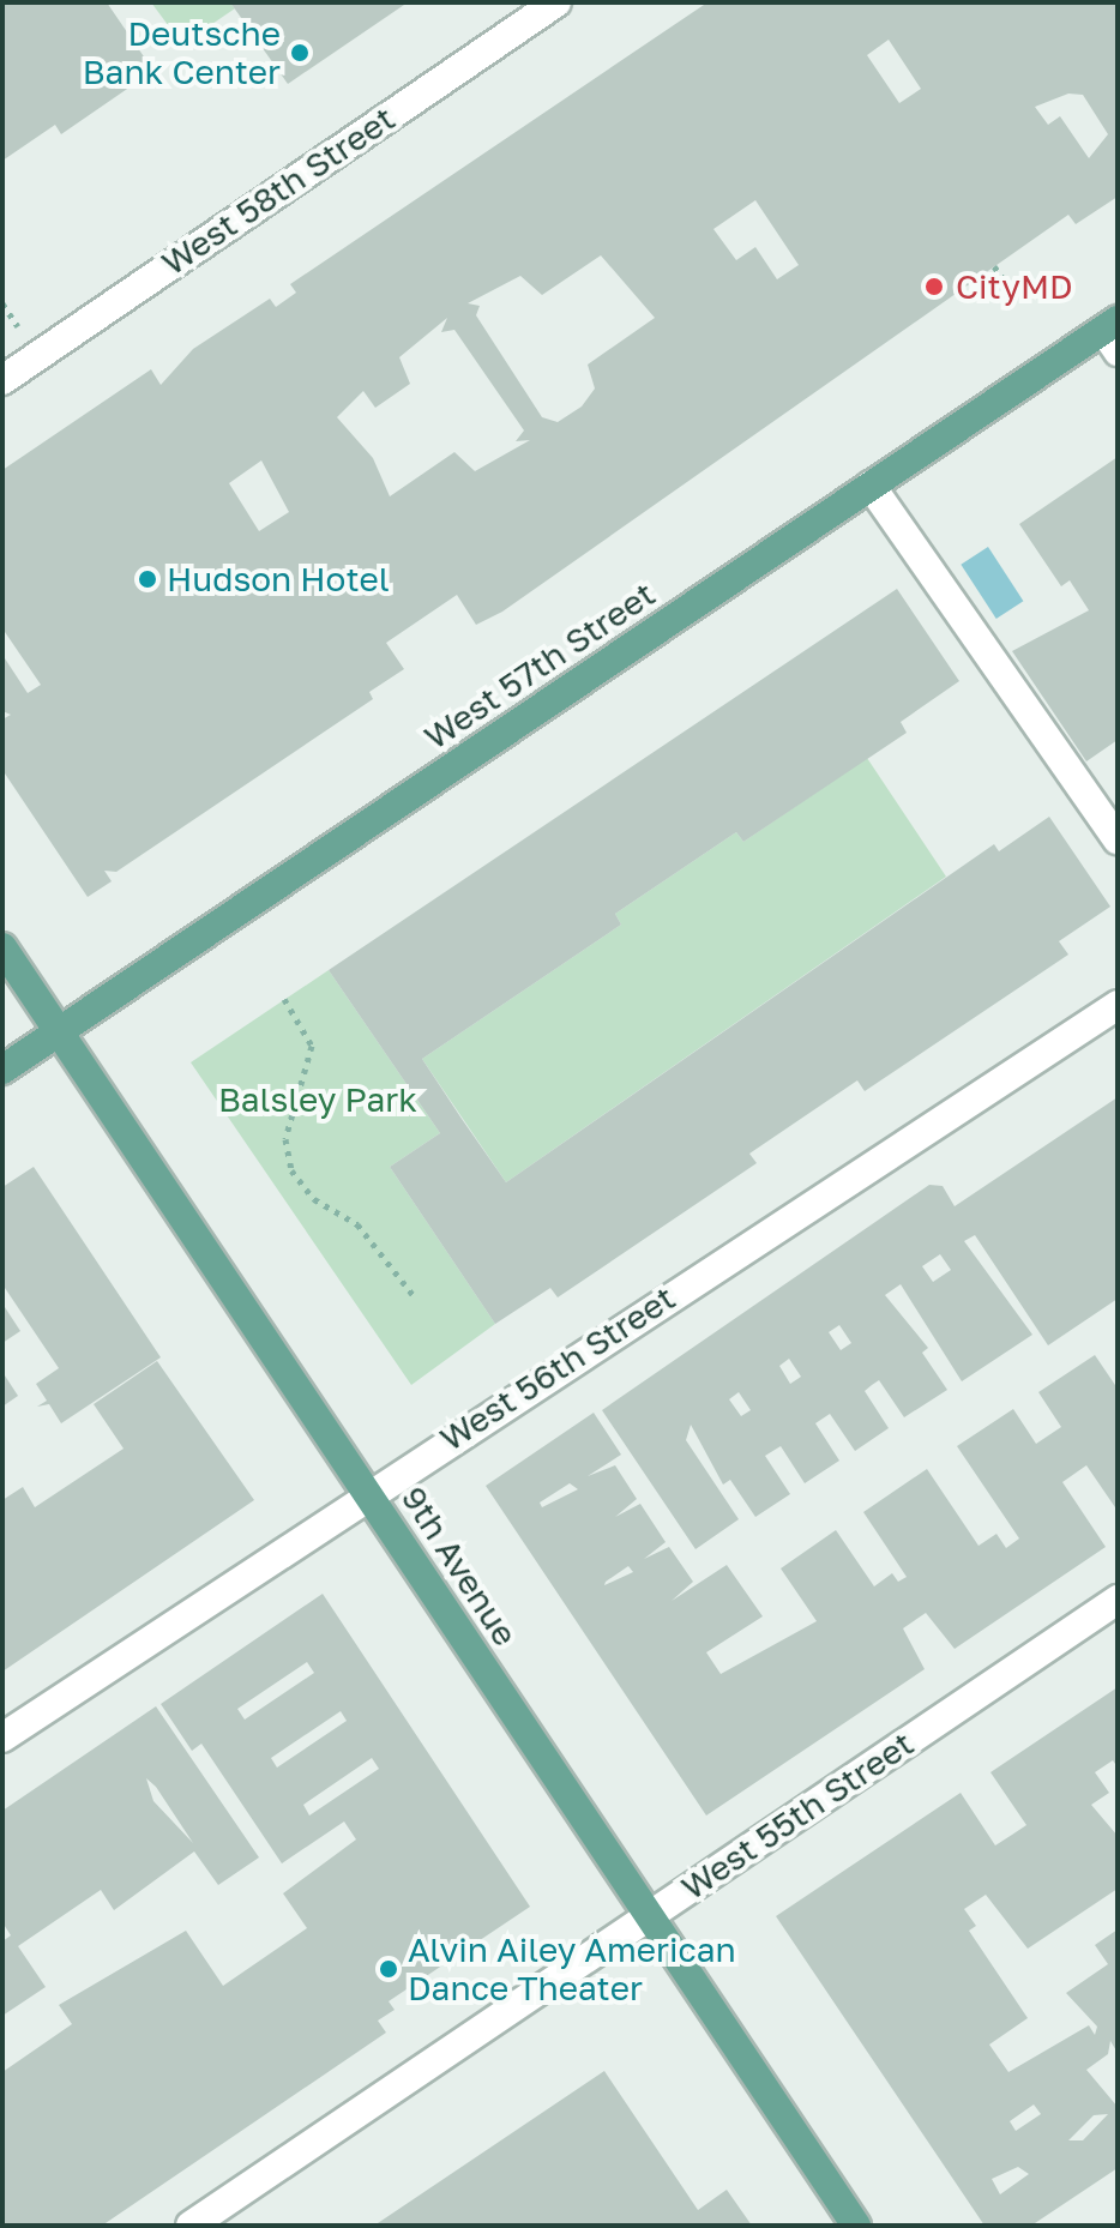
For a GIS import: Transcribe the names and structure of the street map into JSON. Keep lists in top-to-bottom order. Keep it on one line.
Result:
{"streets":{"main road":["West 57th Street","9th Avenue"],"street":["West 58th Street","West 56th Street","West 55th Street"]},"crossings":[["West 57th Street","9th Avenue"],["West 56th Street","9th Avenue"],["9th Avenue","West 55th Street"]],"parks":["Balsley Park"],"places":["Deutsche Bank Center","CityMD","Hudson Hotel","Alvin Ailey American Dance Theater"]}
